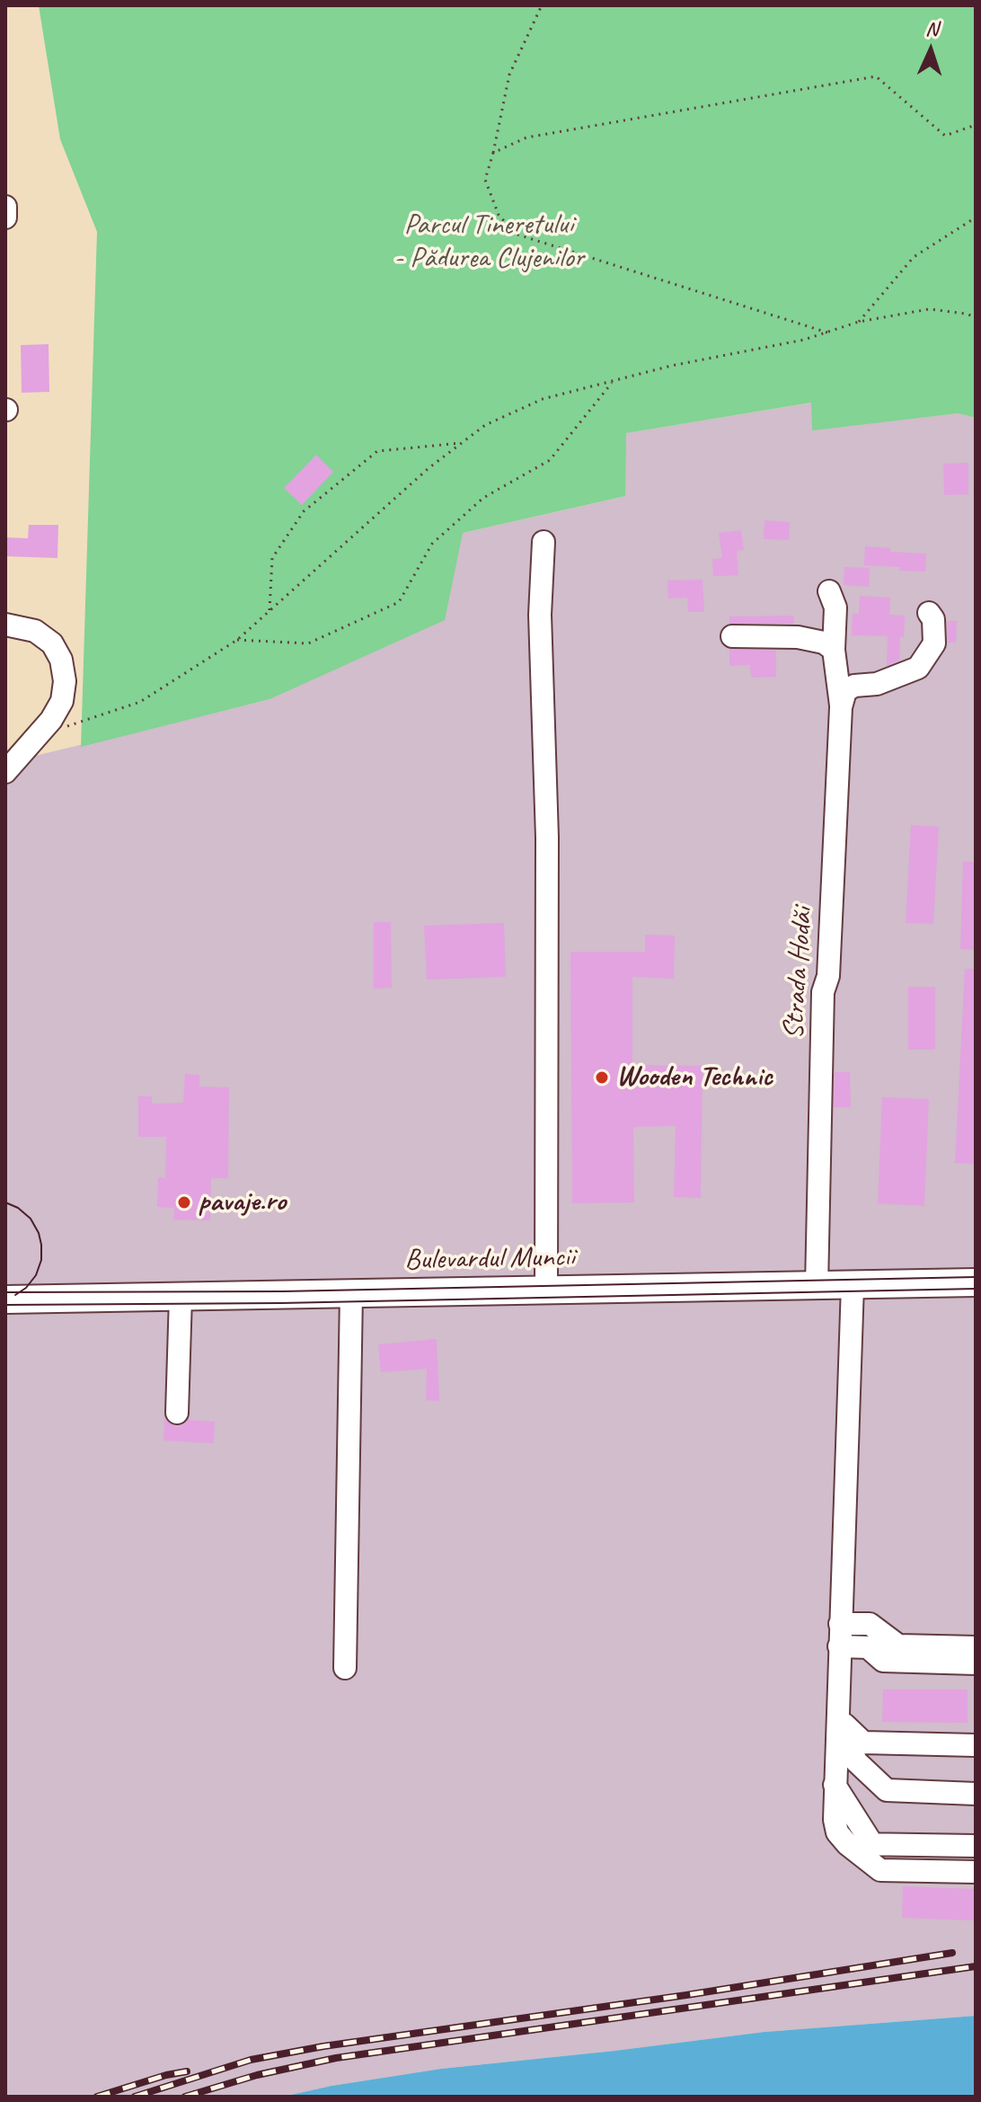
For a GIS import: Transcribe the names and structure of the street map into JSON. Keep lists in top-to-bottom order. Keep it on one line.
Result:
{"streets":{"main road":["Bulevardul Muncii"],"street":["Strada Hodăi"]},"crossings":[["Strada Hodăi","Bulevardul Muncii"]],"parks":["Parcul Tineretului - Pădurea Clujenilor"],"places":["Wooden Technic","pavaje.ro"],"north":"top"}
